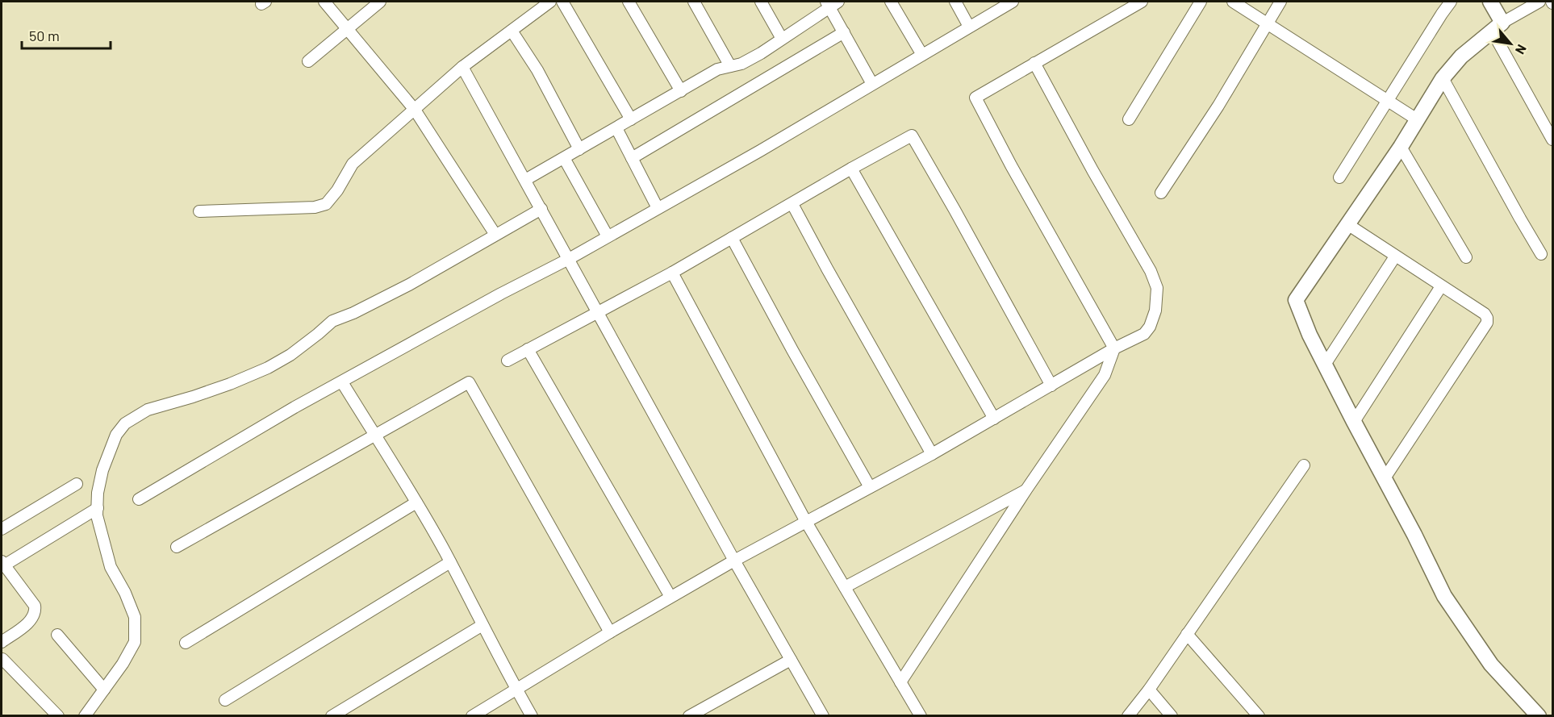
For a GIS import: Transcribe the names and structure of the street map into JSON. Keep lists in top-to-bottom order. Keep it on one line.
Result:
{"scale_bar":"50 m","north":"bottom right"}
